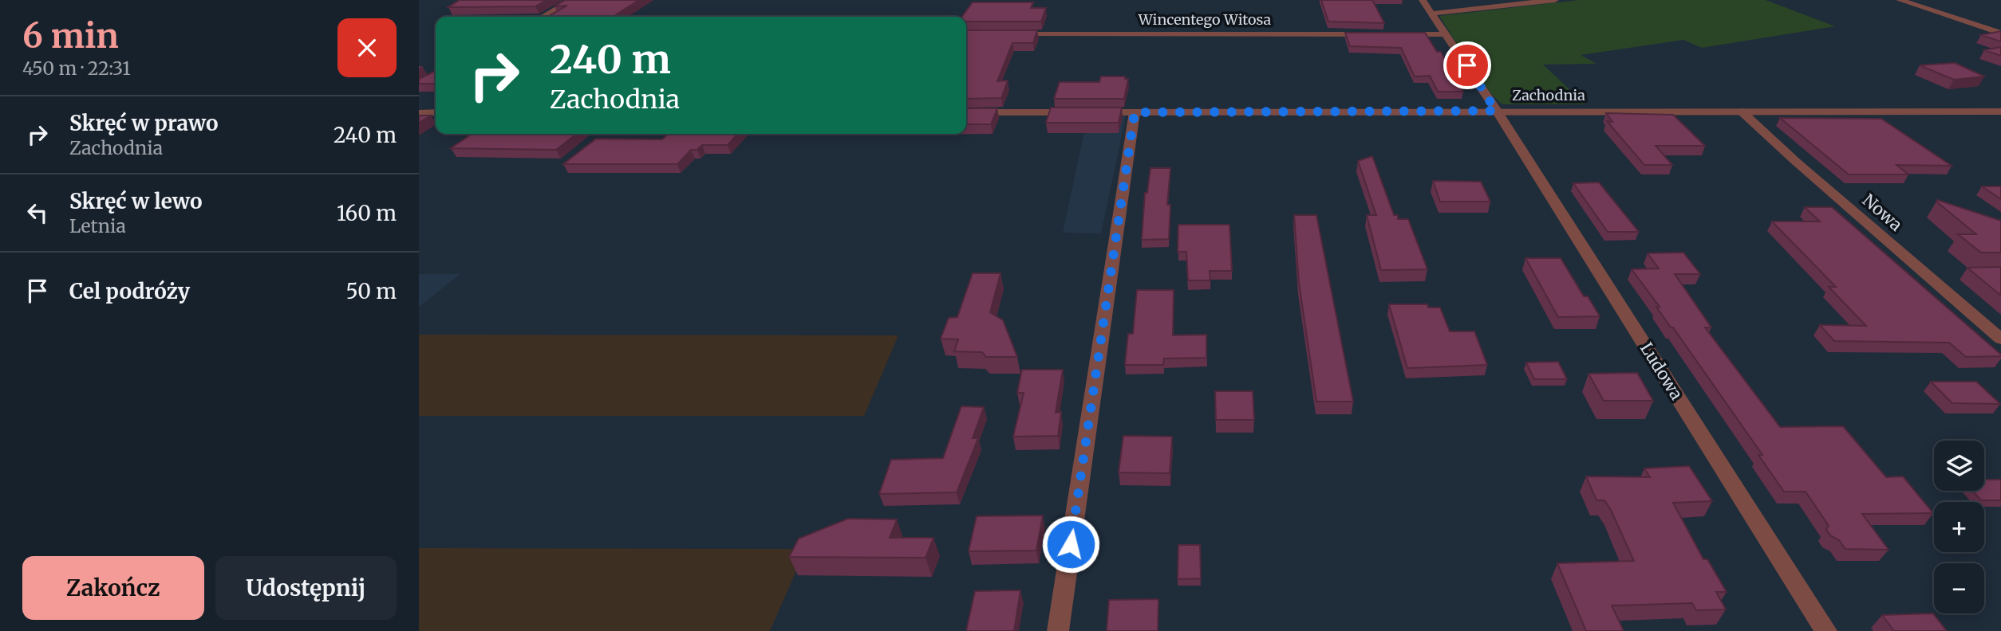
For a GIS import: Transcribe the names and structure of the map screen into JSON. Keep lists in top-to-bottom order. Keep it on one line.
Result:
{"streets":{"street":["Wincentego Witosa","Zachodnia","Nowa","Ludowa"]},"crossings":[["Zachodnia","Nowa"],["Zachodnia","Ludowa"]],"page":{"heading":["6 min","450 m · 22:31"],"turn":["240 m","Zachodnia"],"list":[{"name":"Skręć w prawo","note":"Zachodnia","value":"240 m"},{"name":"Skręć w lewo","note":"Letnia","value":"160 m"},{"name":"Cel podróży","value":"50 m"}],"map_buttons":["+","−"],"buttons":["Zakończ","Udostępnij"]}}
